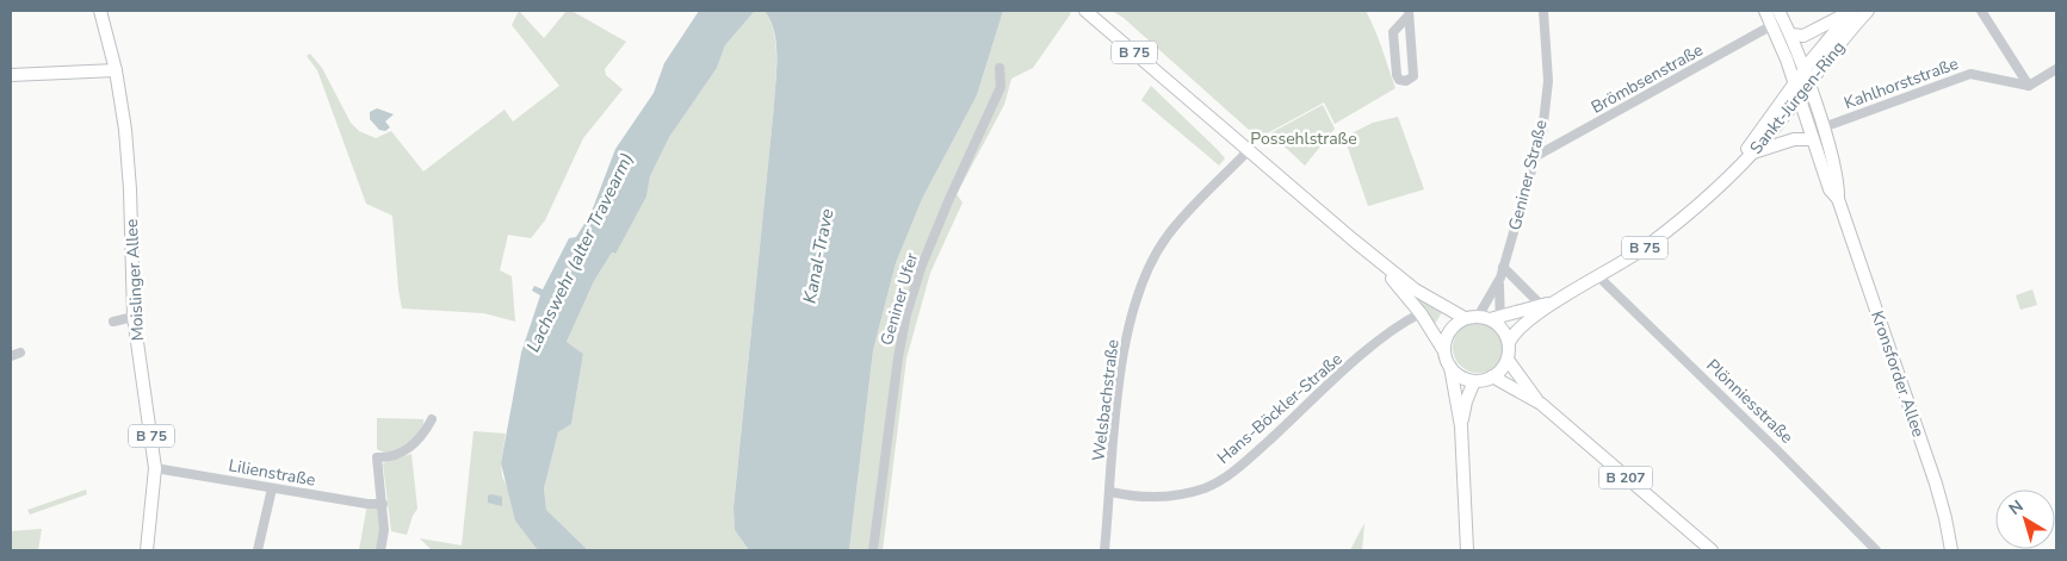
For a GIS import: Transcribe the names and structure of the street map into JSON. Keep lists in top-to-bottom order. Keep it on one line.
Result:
{"streets":{"main road":["B 75","Sankt-Jürgen-Ring","Moislinger Allee","Kronsforder Allee","B 207"],"street":["Brömbsenstraße","Kahlhorststraße","Geniner Straße","Geniner Ufer","Welsbachstraße","Plönniesstraße","Hans-Böckler-Straße","Lilienstraße"]},"crossings":[["B 75","Sankt-Jürgen-Ring"],["B 75","Geniner Straße"],["B 75","Welsbachstraße"],["B 75","Hans-Böckler-Straße"],["B 75","B 207"],["Brömbsenstraße","Geniner Straße"],["Brömbsenstraße","Kronsforder Allee"],["Kahlhorststraße","Kronsforder Allee"],["Sankt-Jürgen-Ring","Geniner Straße"],["Sankt-Jürgen-Ring","Kronsforder Allee"],["Sankt-Jürgen-Ring","Plönniesstraße"],["Sankt-Jürgen-Ring","B 207"],["Geniner Straße","B 207"],["Moislinger Allee","Lilienstraße"],["Welsbachstraße","Hans-Böckler-Straße"]],"water":["Lachswehr (alter Travearm)","Kanal-Trave"],"parks":["Possehlstraße"],"north":"top left"}
